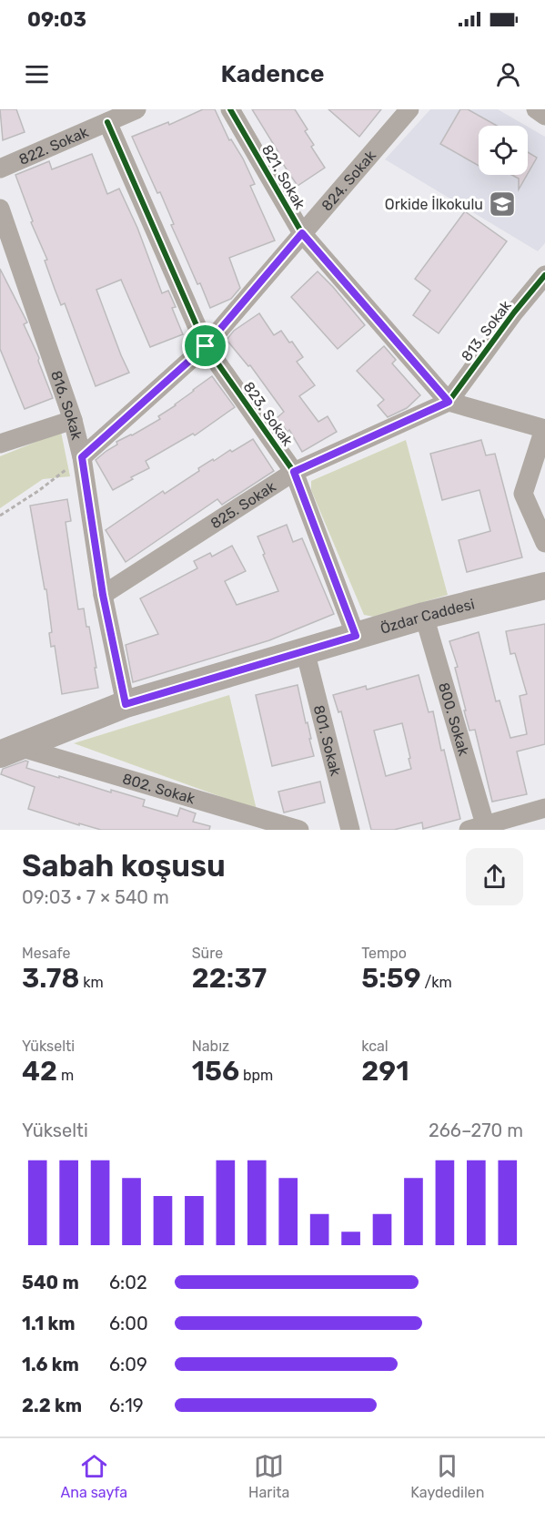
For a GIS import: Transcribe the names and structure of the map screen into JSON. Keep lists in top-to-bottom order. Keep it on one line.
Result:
{"streets":{"main road":["Özdar Caddesi"],"street":["822. Sokak","821. Sokak","824. Sokak","813. Sokak","816. Sokak","823. Sokak","825. Sokak","800. Sokak","801. Sokak","802. Sokak"]},"crossings":[["822. Sokak","823. Sokak"],["821. Sokak","824. Sokak"],["821. Sokak","813. Sokak"],["821. Sokak","825. Sokak"],["824. Sokak","816. Sokak"],["824. Sokak","823. Sokak"],["813. Sokak","825. Sokak"],["816. Sokak","825. Sokak"],["816. Sokak","Özdar Caddesi"],["823. Sokak","825. Sokak"],["823. Sokak","Özdar Caddesi"],["Özdar Caddesi","800. Sokak"],["Özdar Caddesi","801. Sokak"],["Özdar Caddesi","802. Sokak"]],"places":{"school or university":["Orkide İlkokulu"]},"page":{"status":"09:03","header":"Kadence","heading":["Sabah koşusu","09:03 · 7 × 540 m"],"stats":[["Mesafe","3.78 km"],["Süre","22:37"],["Tempo","5:59 /km"],["Yükselti","42 m"],["Nabız","156 bpm"],["kcal","291"]],"chart":["Yükselti","266–270 m"],"list":[{"name":"540 m","note":"6:02"},{"name":"1.1 km","note":"6:00"},{"name":"1.6 km","note":"6:09"},{"name":"2.2 km","note":"6:19"}],"tabs":["Ana sayfa","Harita","Kaydedilen"]}}
